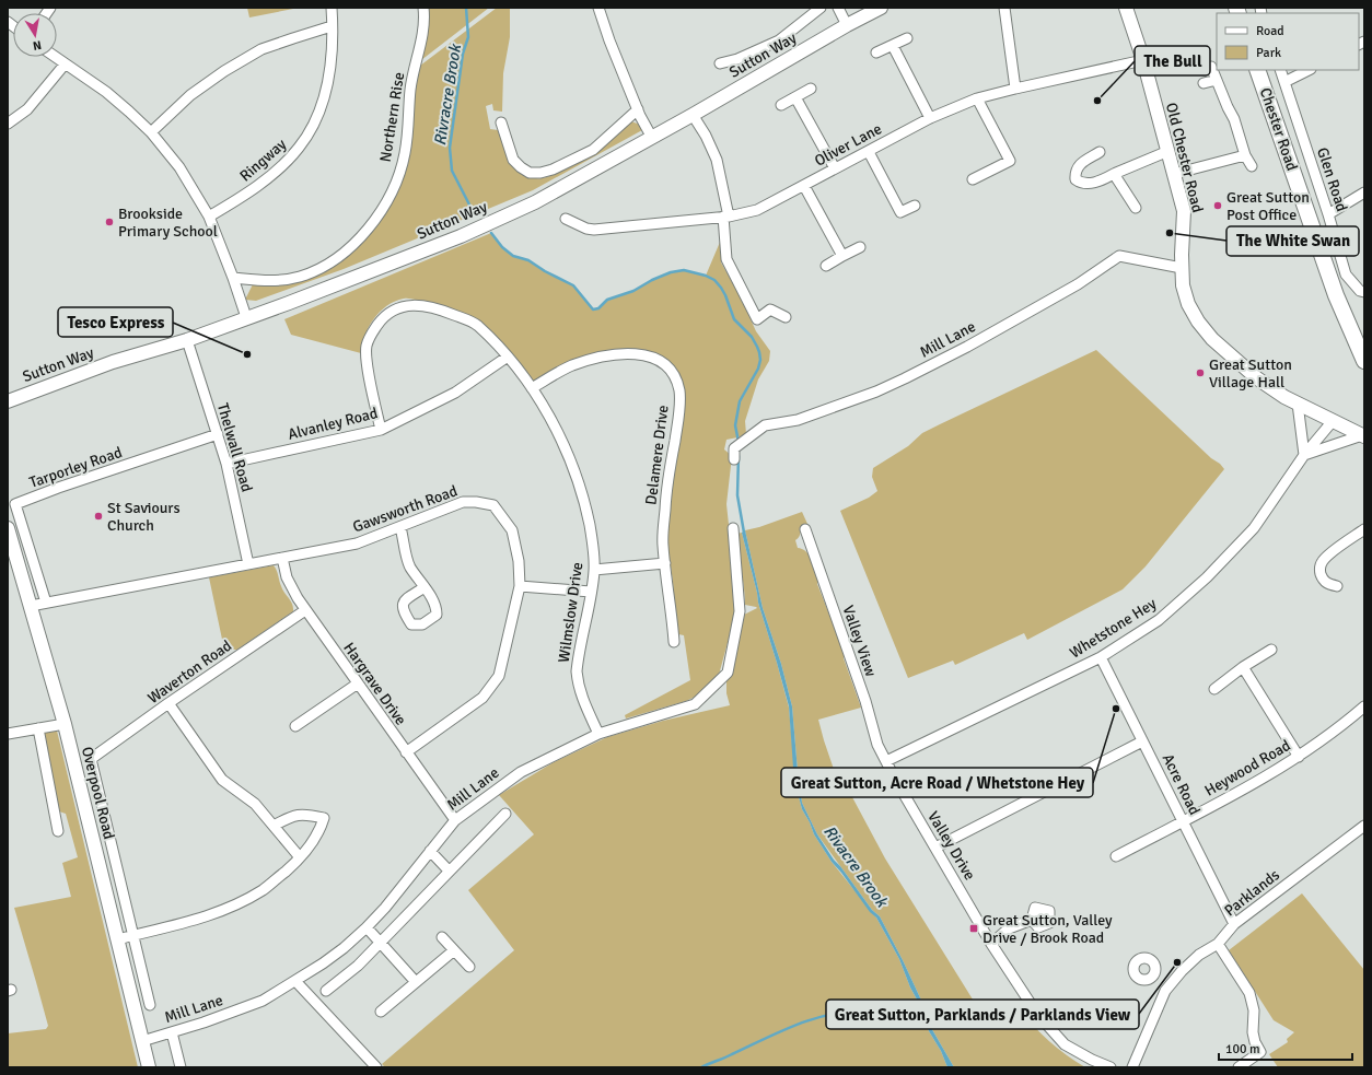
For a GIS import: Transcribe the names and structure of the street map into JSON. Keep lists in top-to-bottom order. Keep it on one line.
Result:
{"streets":{"main road":["Sutton Way","Chester Road","Old Chester Road","Overpool Road"],"street":["Northern Rise","Oliver Lane","Ringway","Glen Road","Mill Lane","Alvanley Road","Thelwall Road","Delamere Drive","Tarporley Road","Gawsworth Road","Wilmslow Drive","Whetstone Hey","Valley View","Waverton Road","Hargrave Drive","Heywood Road","Acre Road","Valley Drive","Parklands"]},"crossings":[["Sutton Way","Thelwall Road"],["Oliver Lane","Old Chester Road"],["Old Chester Road","Mill Lane"],["Old Chester Road","Whetstone Hey"],["Mill Lane","Wilmslow Drive"],["Mill Lane","Hargrave Drive"],["Mill Lane","Overpool Road"],["Alvanley Road","Thelwall Road"],["Alvanley Road","Wilmslow Drive"],["Thelwall Road","Tarporley Road"],["Thelwall Road","Gawsworth Road"],["Delamere Drive","Wilmslow Drive"],["Tarporley Road","Gawsworth Road"],["Gawsworth Road","Hargrave Drive"],["Gawsworth Road","Overpool Road"],["Whetstone Hey","Valley View"],["Whetstone Hey","Acre Road"],["Whetstone Hey","Valley Drive"],["Valley View","Valley Drive"],["Waverton Road","Hargrave Drive"],["Waverton Road","Overpool Road"],["Heywood Road","Acre Road"],["Acre Road","Parklands"]],"water":["Rivracre Brook","Rivacre Brook"],"places":{"other":["The Bull","Great Sutton Post Office","Brookside Primary School","The White Swan","Tesco Express","Great Sutton Village Hall","St Saviours Church","Great Sutton, Acre Road / Whetstone Hey","Great Sutton, Parklands / Parklands View"],"transit":["Great Sutton, Valley Drive / Brook Road"]},"legend":["Road","Park"],"scale_bar":"100 m","north":"bottom"}
